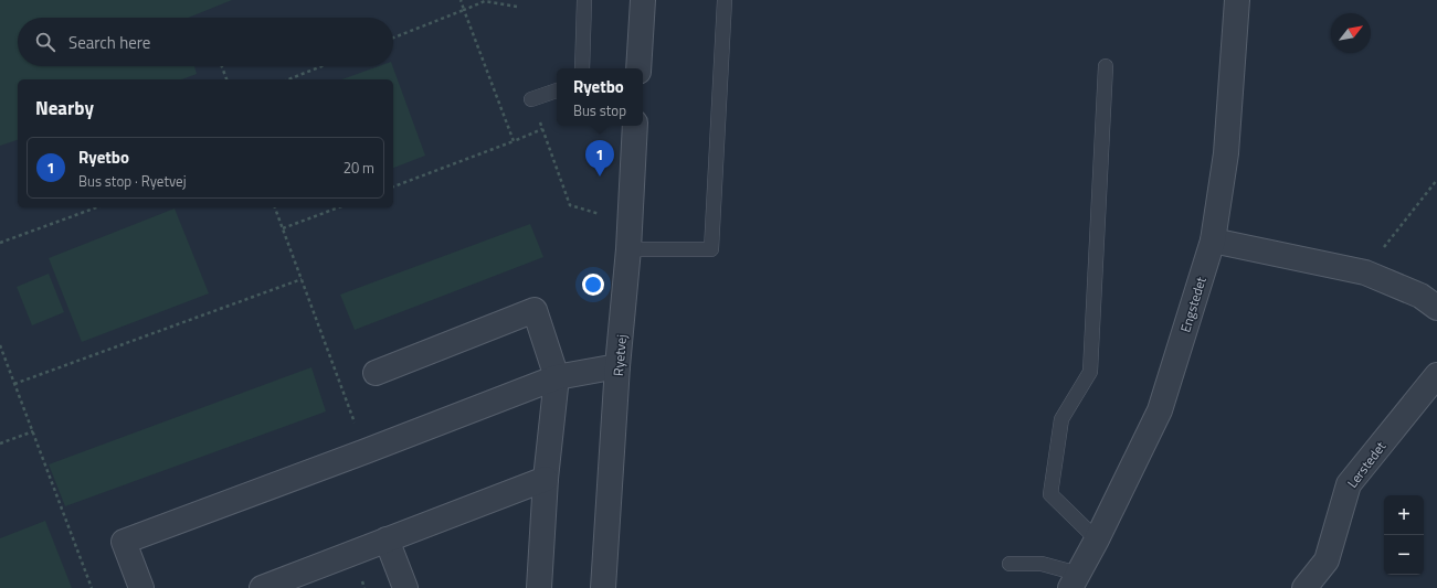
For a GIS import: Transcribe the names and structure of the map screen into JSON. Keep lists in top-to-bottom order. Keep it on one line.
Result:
{"streets":{"street":["Engstedet","Ryetvej","Lerstedet"]},"north":"top right","page":{"search":"Search here","popup":["Ryetbo","Bus stop"],"heading":"Nearby","list":[{"mark":"1","name":"Ryetbo","note":"Bus stop · Ryetvej","value":"20 m"}],"pins":"1","map_buttons":["+","−"]}}
